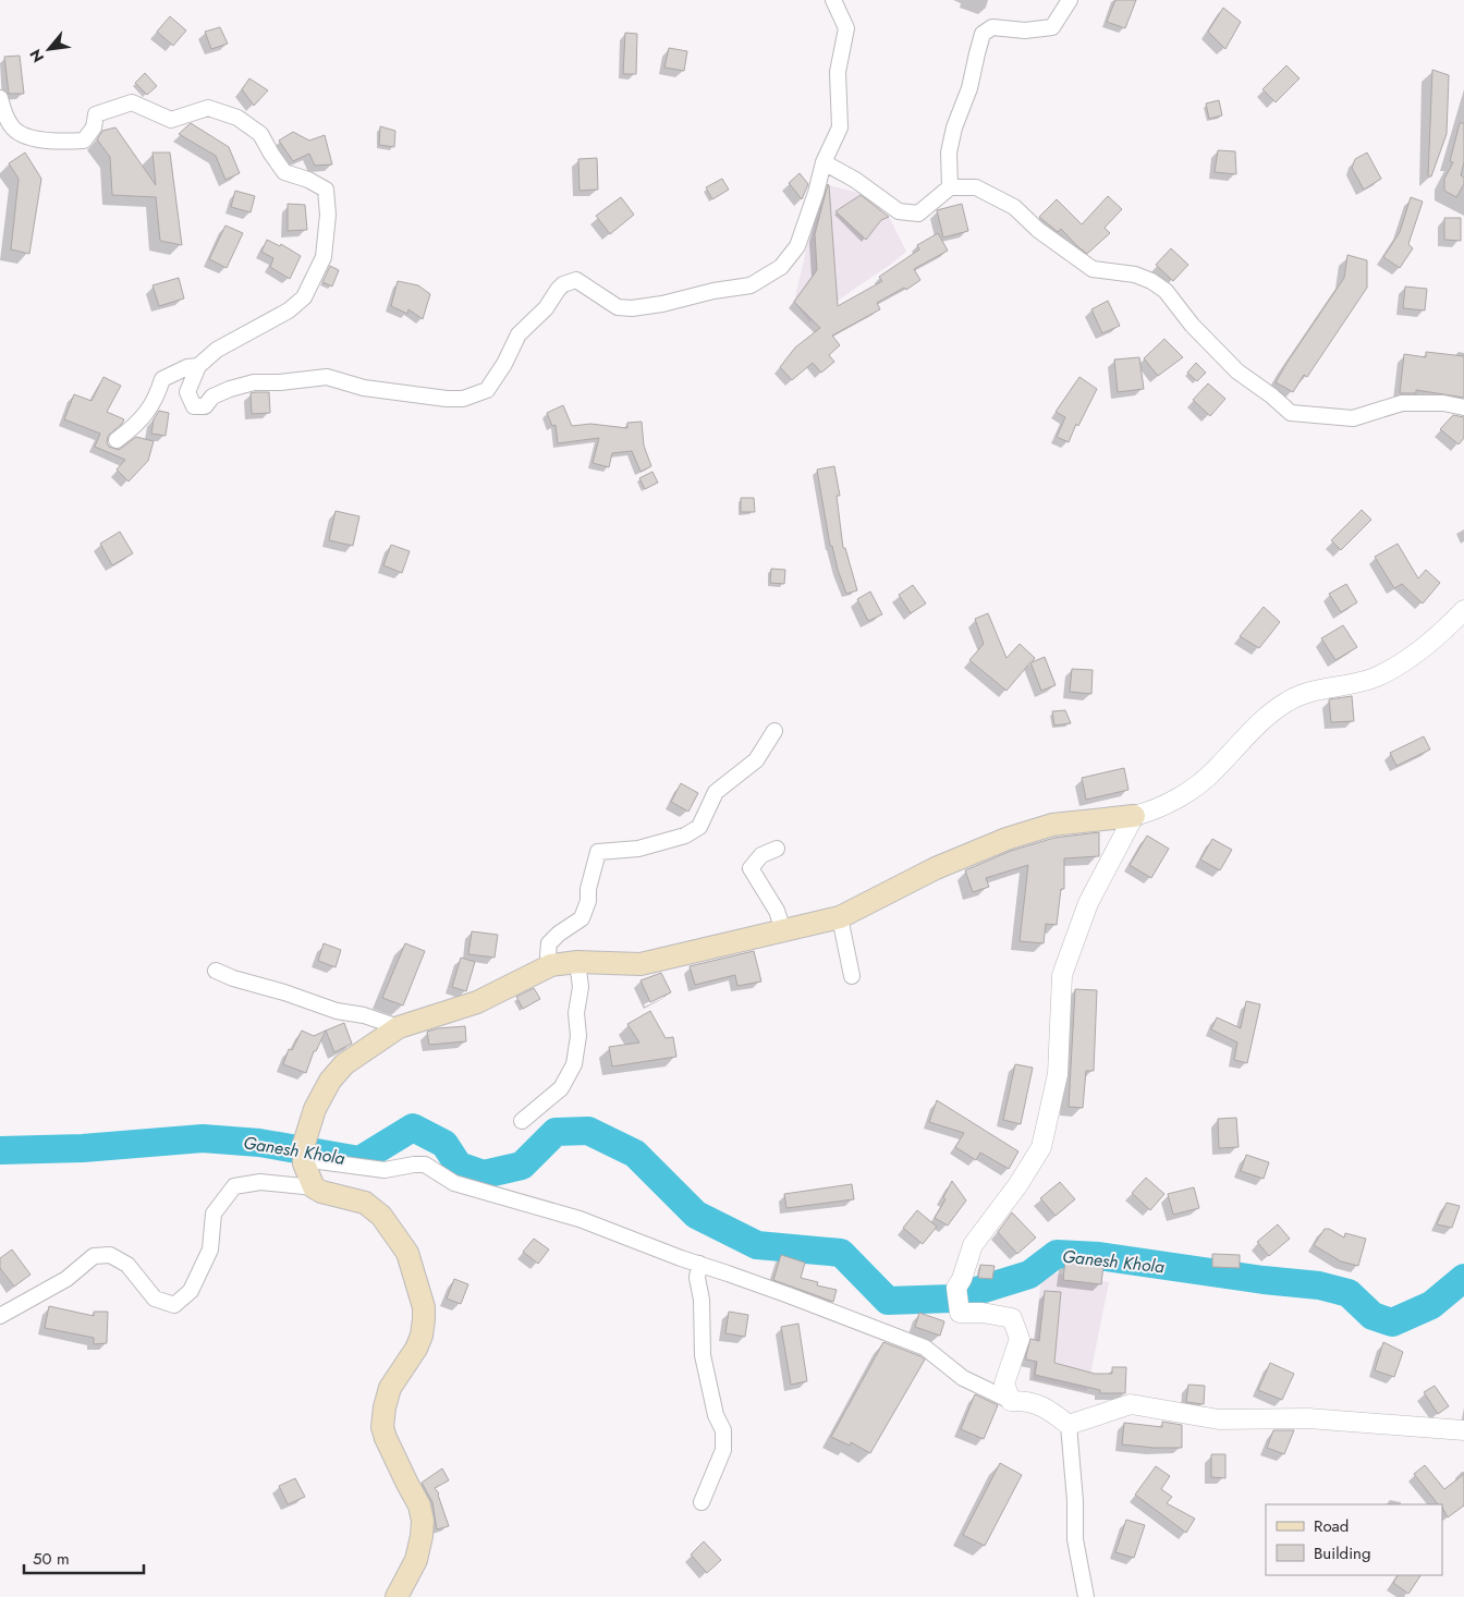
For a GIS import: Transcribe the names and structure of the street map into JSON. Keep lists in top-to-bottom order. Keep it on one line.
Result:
{"water":["Ganesh Khola"],"legend":["Road","Building"],"scale_bar":"50 m","north":"bottom left"}
